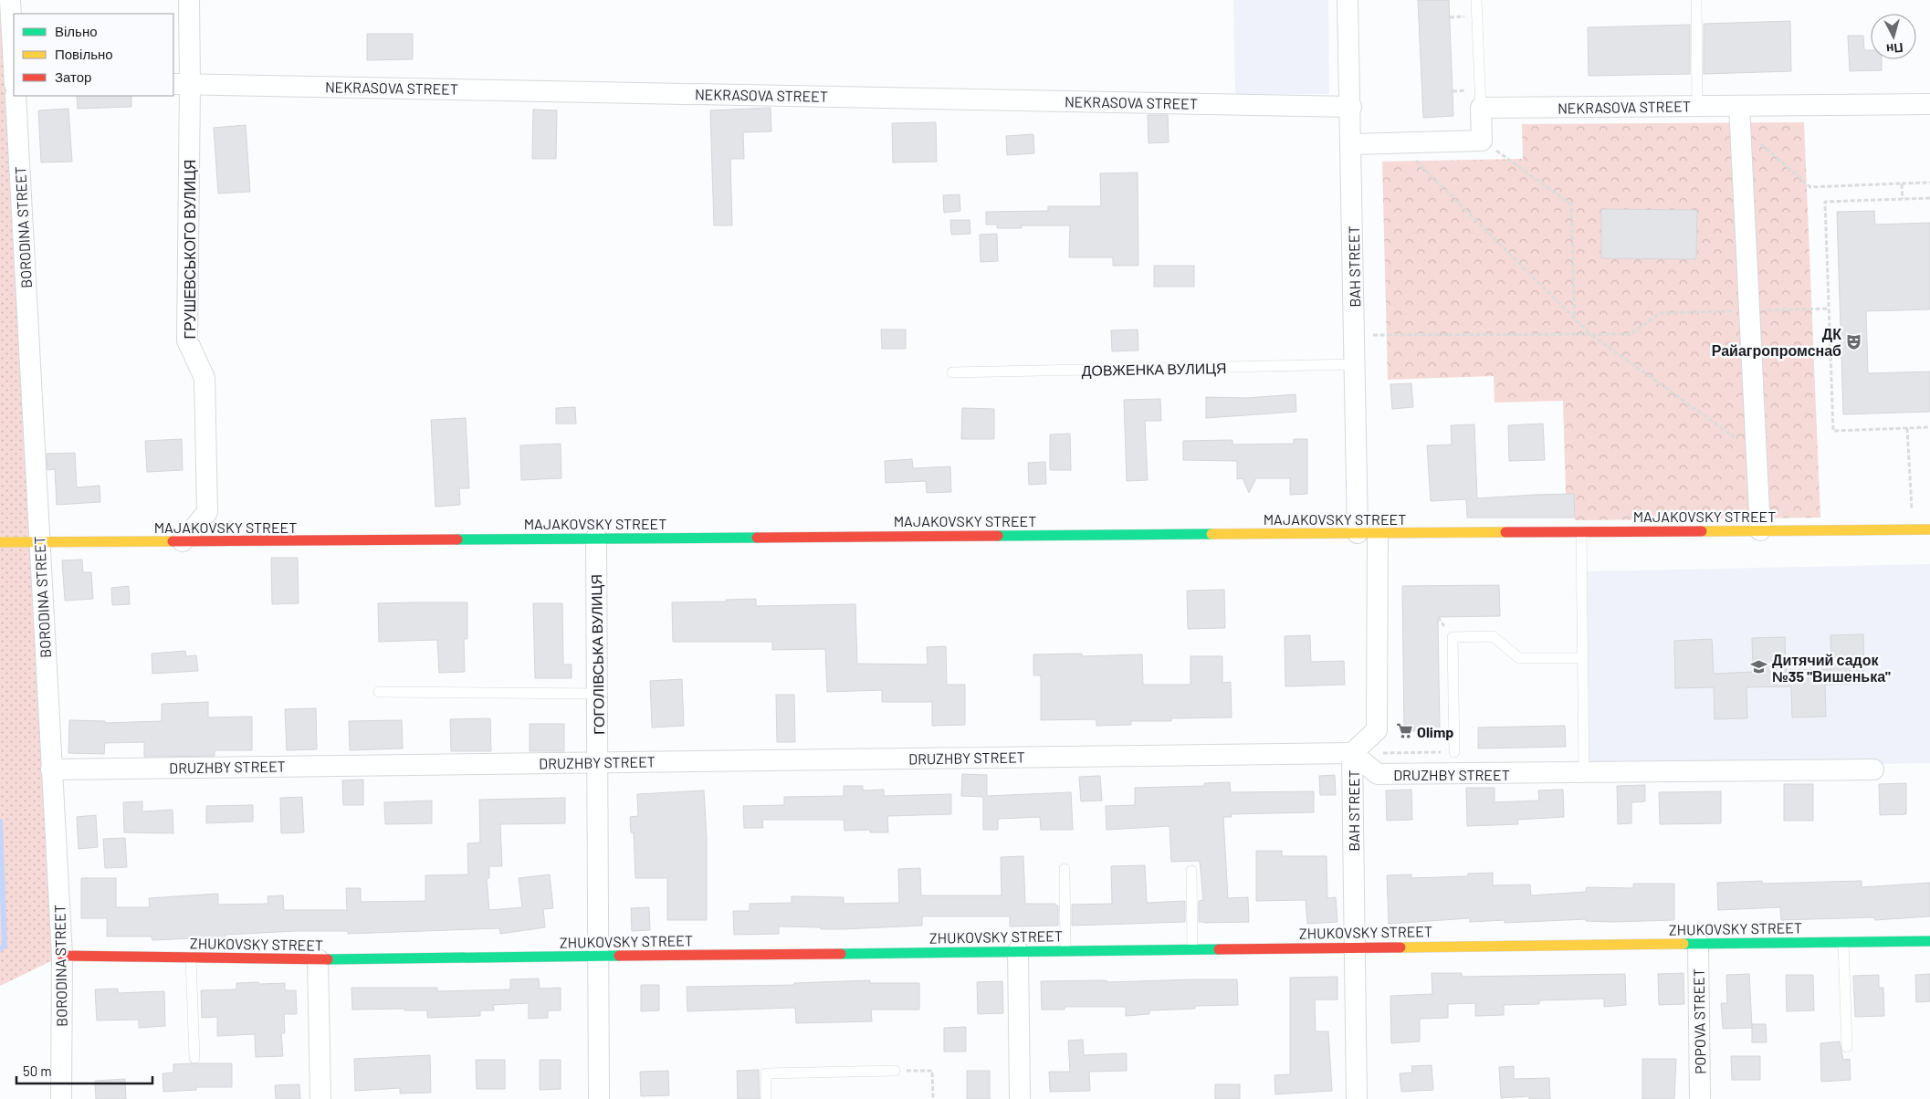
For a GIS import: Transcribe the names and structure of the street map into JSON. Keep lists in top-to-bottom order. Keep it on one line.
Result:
{"streets":{"street":["NEKRASOVA STREET","BORODINA STREET","ГРУШЕВСЬКОГО ВУЛИЦЯ","BAH STREET","MAJAKOVSKY STREET","ГОГОЛІВСЬКА ВУЛИЦЯ","DRUZHBY STREET","ZHUKOVSKY STREET","POPOVA STREET"],"lane":["ДОВЖЕНКА ВУЛИЦЯ"]},"crossings":[["NEKRASOVA STREET","ГРУШЕВСЬКОГО ВУЛИЦЯ"],["NEKRASOVA STREET","BAH STREET"],["BORODINA STREET","MAJAKOVSKY STREET"],["BORODINA STREET","DRUZHBY STREET"],["BORODINA STREET","ZHUKOVSKY STREET"],["ГРУШЕВСЬКОГО ВУЛИЦЯ","MAJAKOVSKY STREET"],["BAH STREET","ДОВЖЕНКА ВУЛИЦЯ"],["BAH STREET","MAJAKOVSKY STREET"],["BAH STREET","DRUZHBY STREET"],["BAH STREET","ZHUKOVSKY STREET"],["MAJAKOVSKY STREET","ГОГОЛІВСЬКА ВУЛИЦЯ"],["ГОГОЛІВСЬКА ВУЛИЦЯ","DRUZHBY STREET"],["ГОГОЛІВСЬКА ВУЛИЦЯ","ZHUKOVSKY STREET"],["ZHUKOVSKY STREET","POPOVA STREET"]],"places":{"theatre":["ДК Райагропромснаб"],"school or university":["Дитячий садок №35 \"Вишенька\""],"supermarket":["Olimp"]},"legend":["Вільно","Повільно","Затор"],"scale_bar":"50 m","north":"bottom"}
